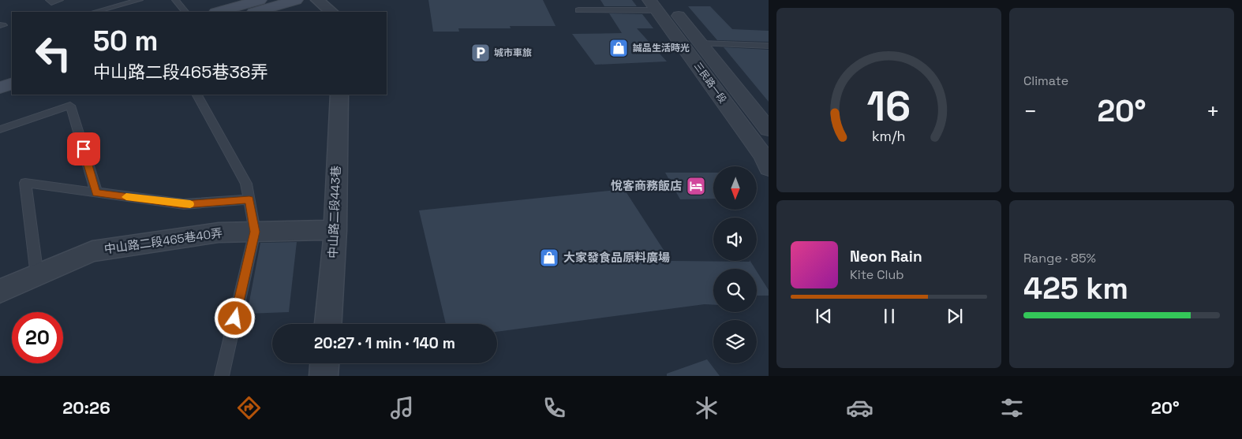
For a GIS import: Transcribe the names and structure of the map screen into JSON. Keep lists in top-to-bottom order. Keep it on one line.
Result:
{"streets":{"street":["三民路一段","中山路二段443巷","中山路二段465巷40弄"]},"crossings":[["中山路二段443巷","中山路二段465巷40弄"]],"places":{"shop":["誠品生活時光","大家發食品原料廣場"],"parking":["城市車旅"],"hotel":["悅客商務飯店"]},"north":"bottom","page":{"tile":["Climate",["Range · 85%","425 km"]],"turn":["50 m","中山路二段465巷38弄"],"heat":["−","20°","+"],"song":["Neon Rain","Kite Club"],"limit":"20","trip":"20:27 · 1 min · 140 m","tabs":["20:26","20°"],"gauge":["16","km/h"]}}
